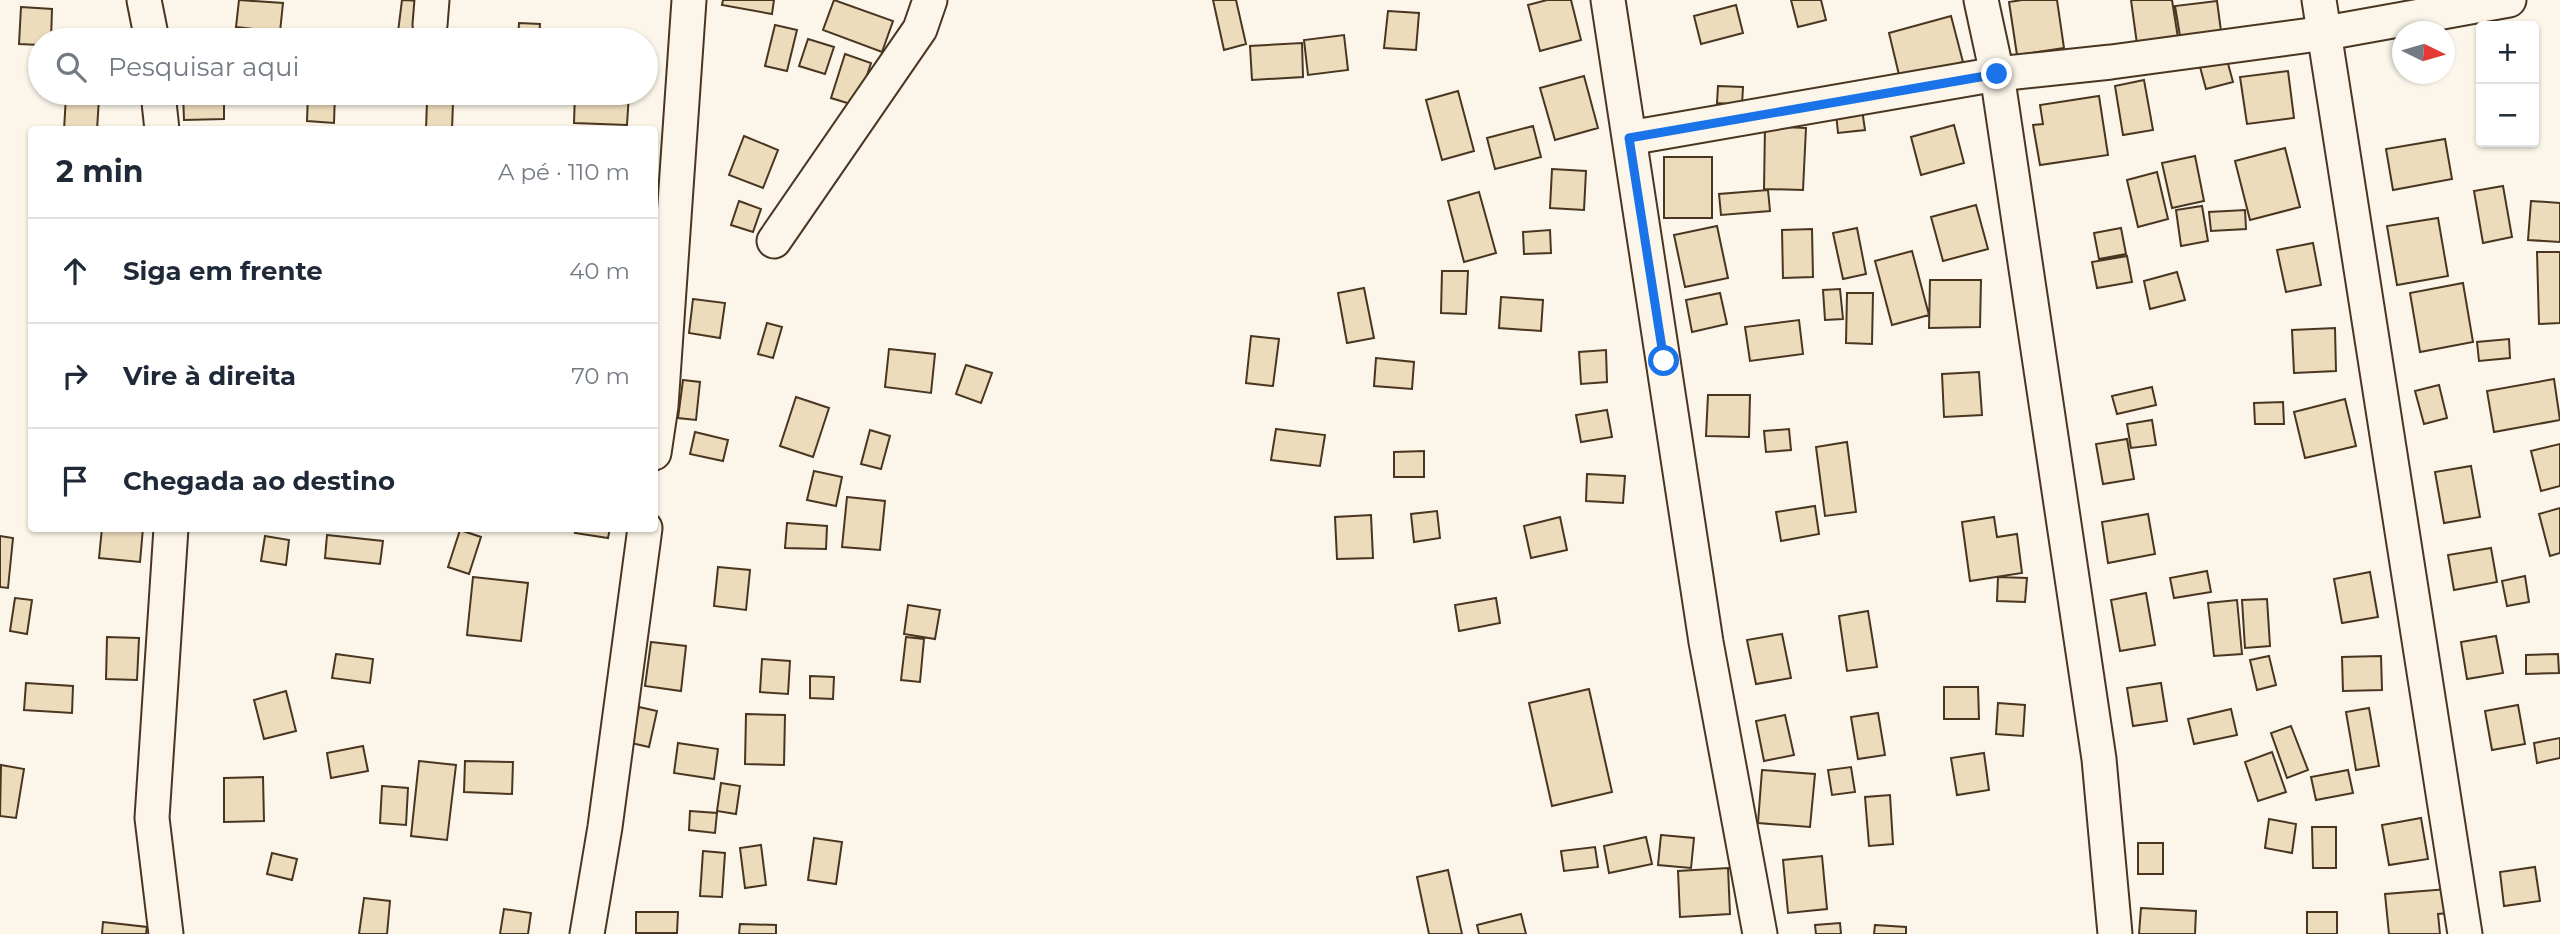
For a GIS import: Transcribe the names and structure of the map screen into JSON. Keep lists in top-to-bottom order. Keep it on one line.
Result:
{"north":"right","page":{"map_buttons":["+","−"],"search":"Pesquisar aqui","heading":["2 min","A pé · 110 m"],"list":[["Siga em frente","40 m"],["Vire à direita","70 m"],"Chegada ao destino"]}}
